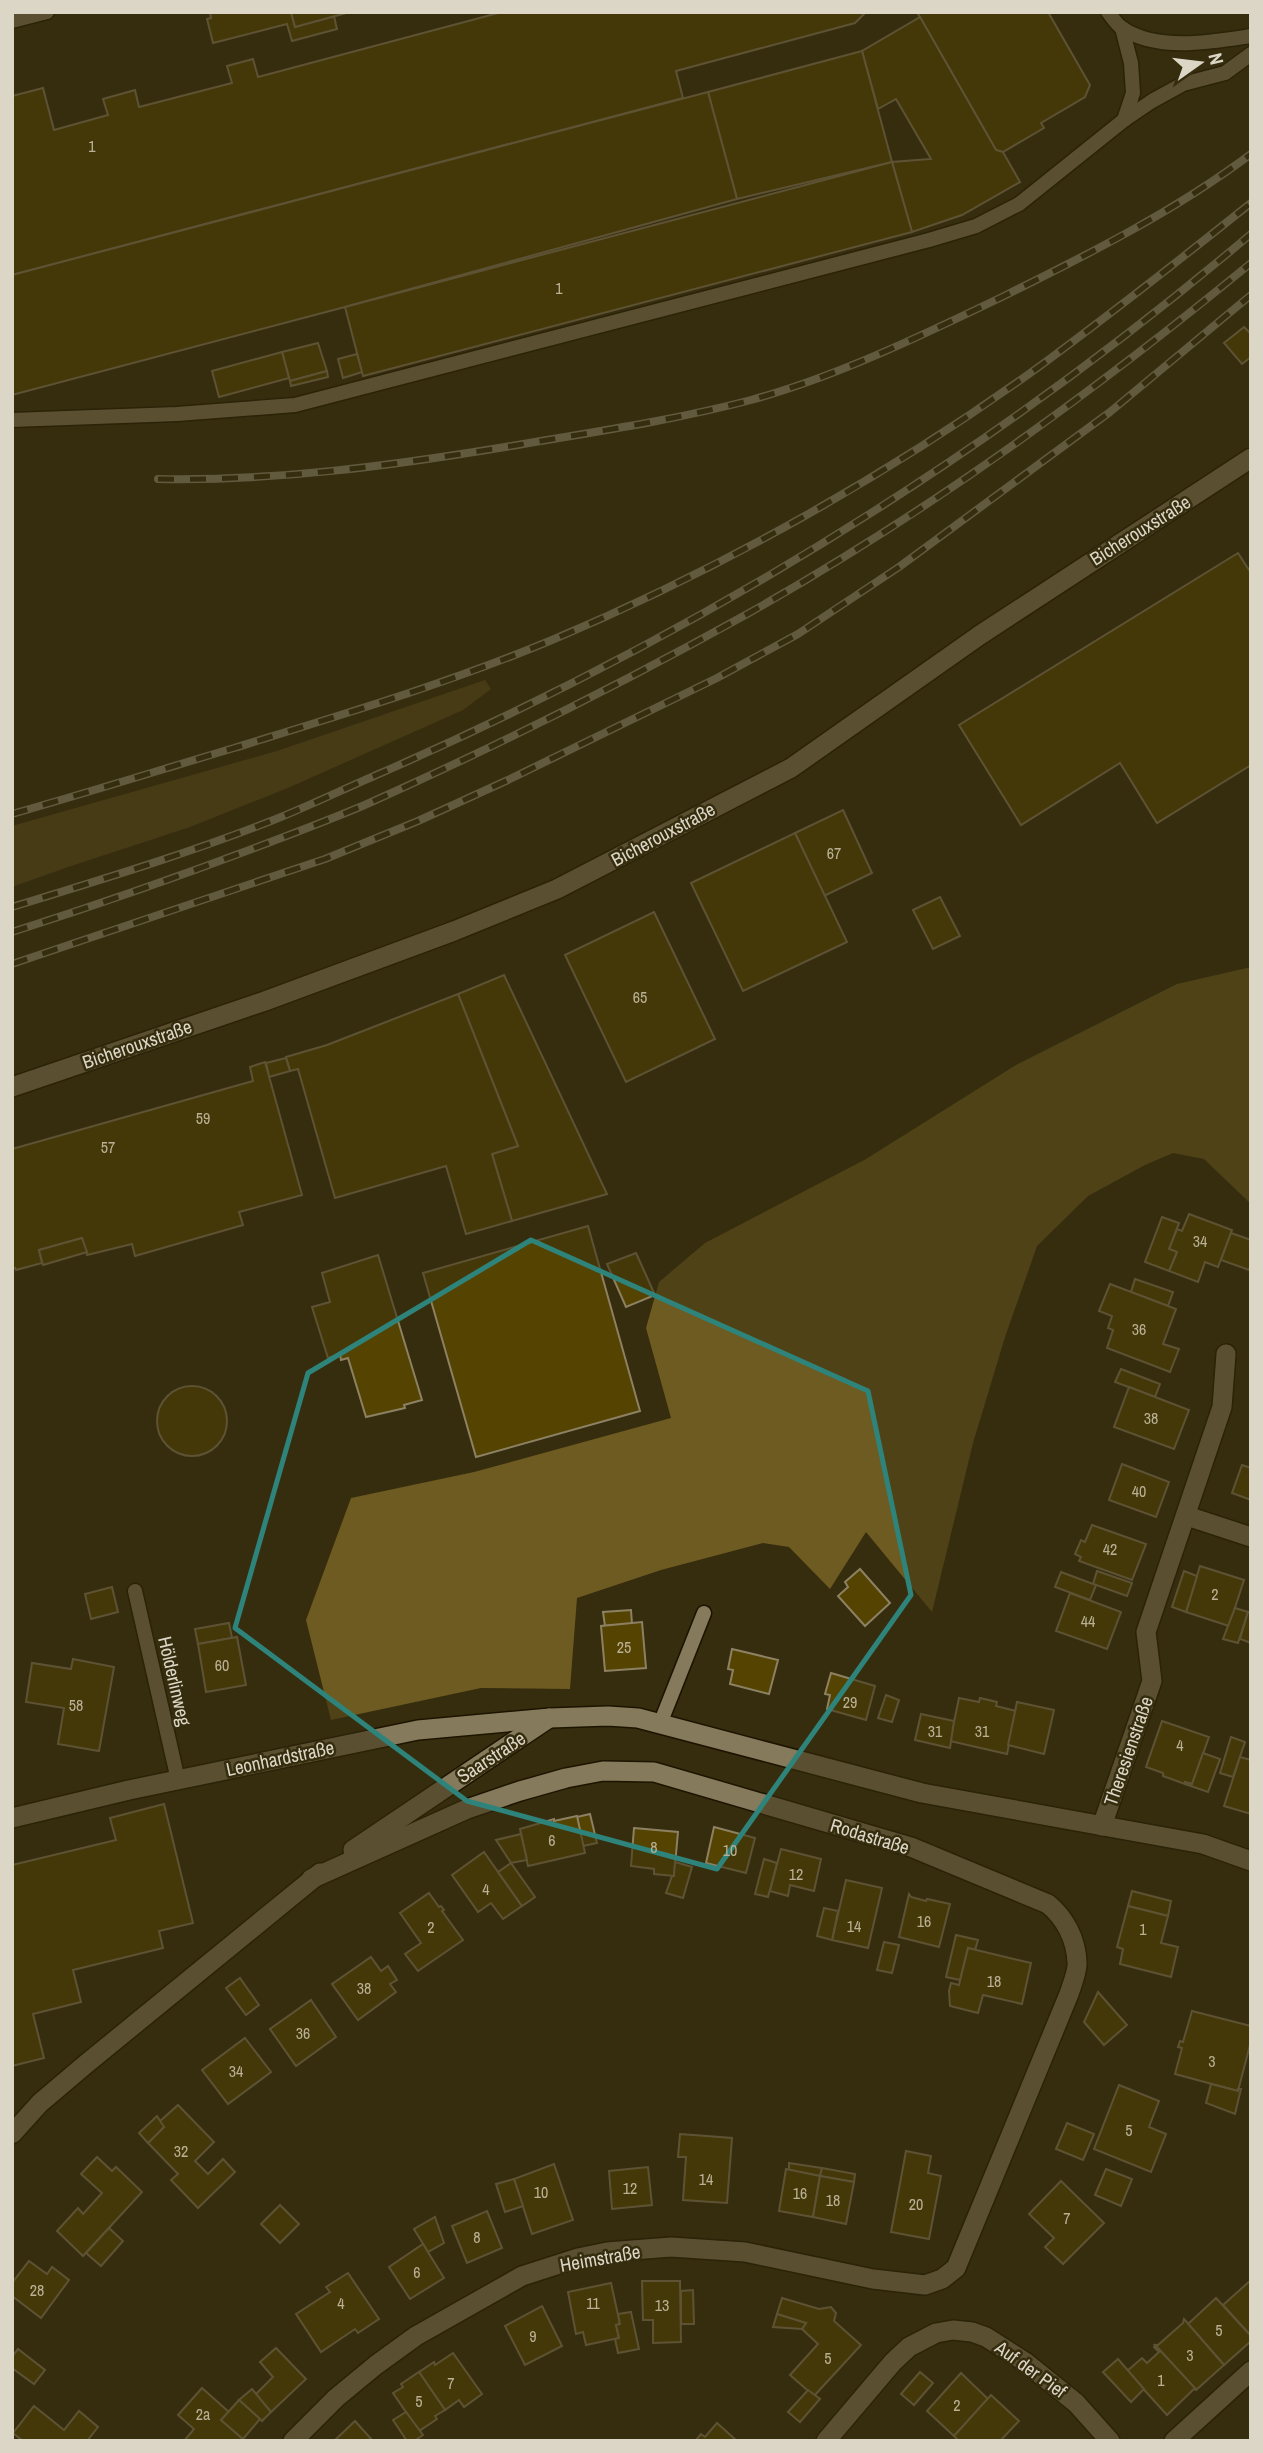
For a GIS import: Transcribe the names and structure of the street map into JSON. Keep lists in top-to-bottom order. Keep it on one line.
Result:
{"streets":{"street":["Bicherouxstraße","Theresienstraße","Saarstraße","Leonhardstraße","Rodastraße","Heimstraße","Auf der Pief"],"lane":["Hölderlinweg"]},"crossings":[["Hölderlinweg","Leonhardstraße"],["Saarstraße","Leonhardstraße"],["Saarstraße","Rodastraße"],["Rodastraße","Heimstraße"]],"house_numbers":["1","1","67","65","59","57","34","36","38","40","42","2","44","25","60","29","58","31","31","4","6","8","10","12","4","16","14","2","1","18","38","36","3","34","5","32","14","12","10","16","18","20","7","8","6","28","4","11","13","5","9","3","5","1","7","5","2","2a"],"north":"right"}
